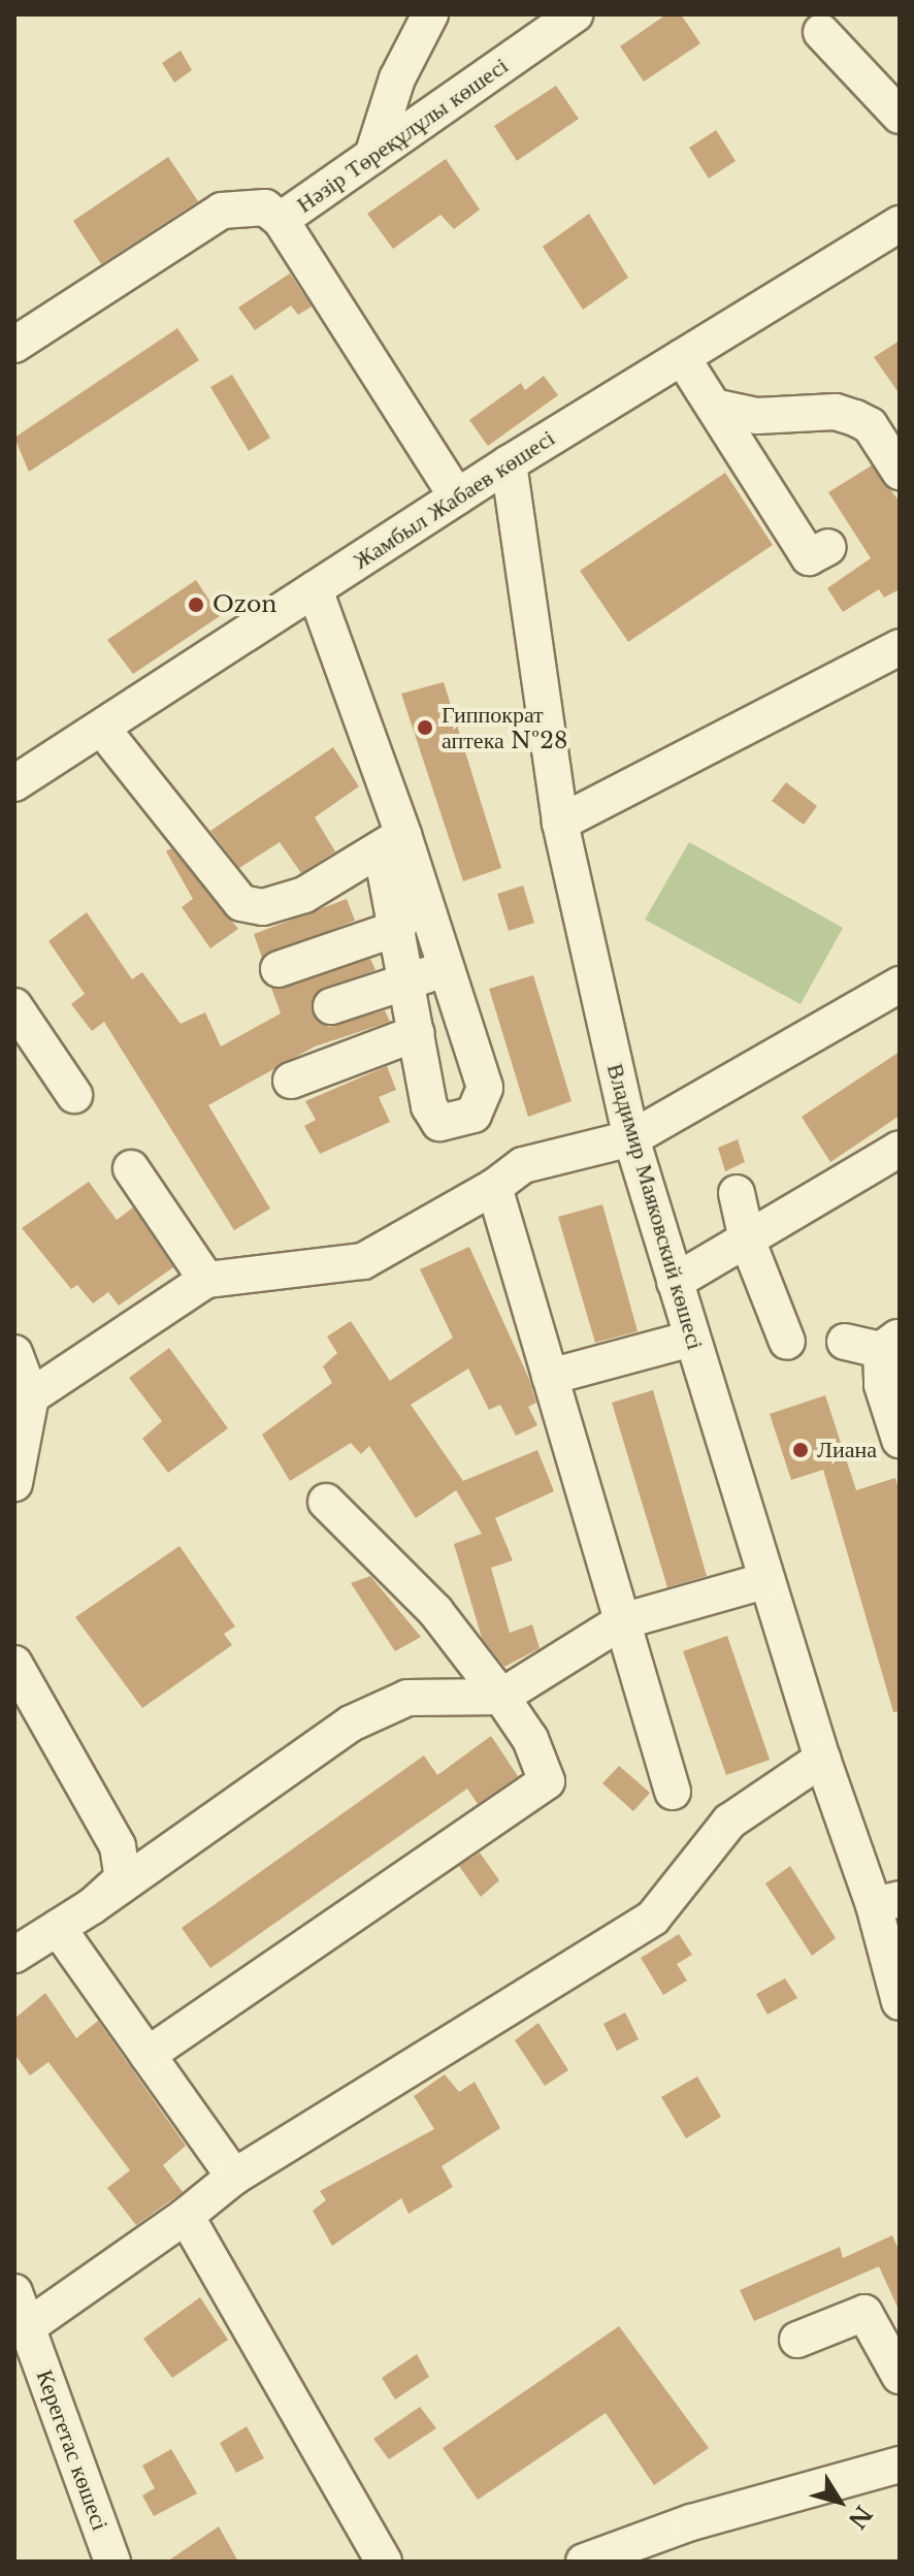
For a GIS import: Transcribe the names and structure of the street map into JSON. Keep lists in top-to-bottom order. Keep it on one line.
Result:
{"streets":{"street":["Нәзір Төреқұлұлы көшесі","Жамбыл Жабаев көшесі","Владимир Маяковский көшесі","Керегетас көшесі"]},"crossings":[["Жамбыл Жабаев көшесі","Владимир Маяковский көшесі"]],"places":["Ozon","Гиппократ аптека №28","Лиана"],"north":"bottom right"}
